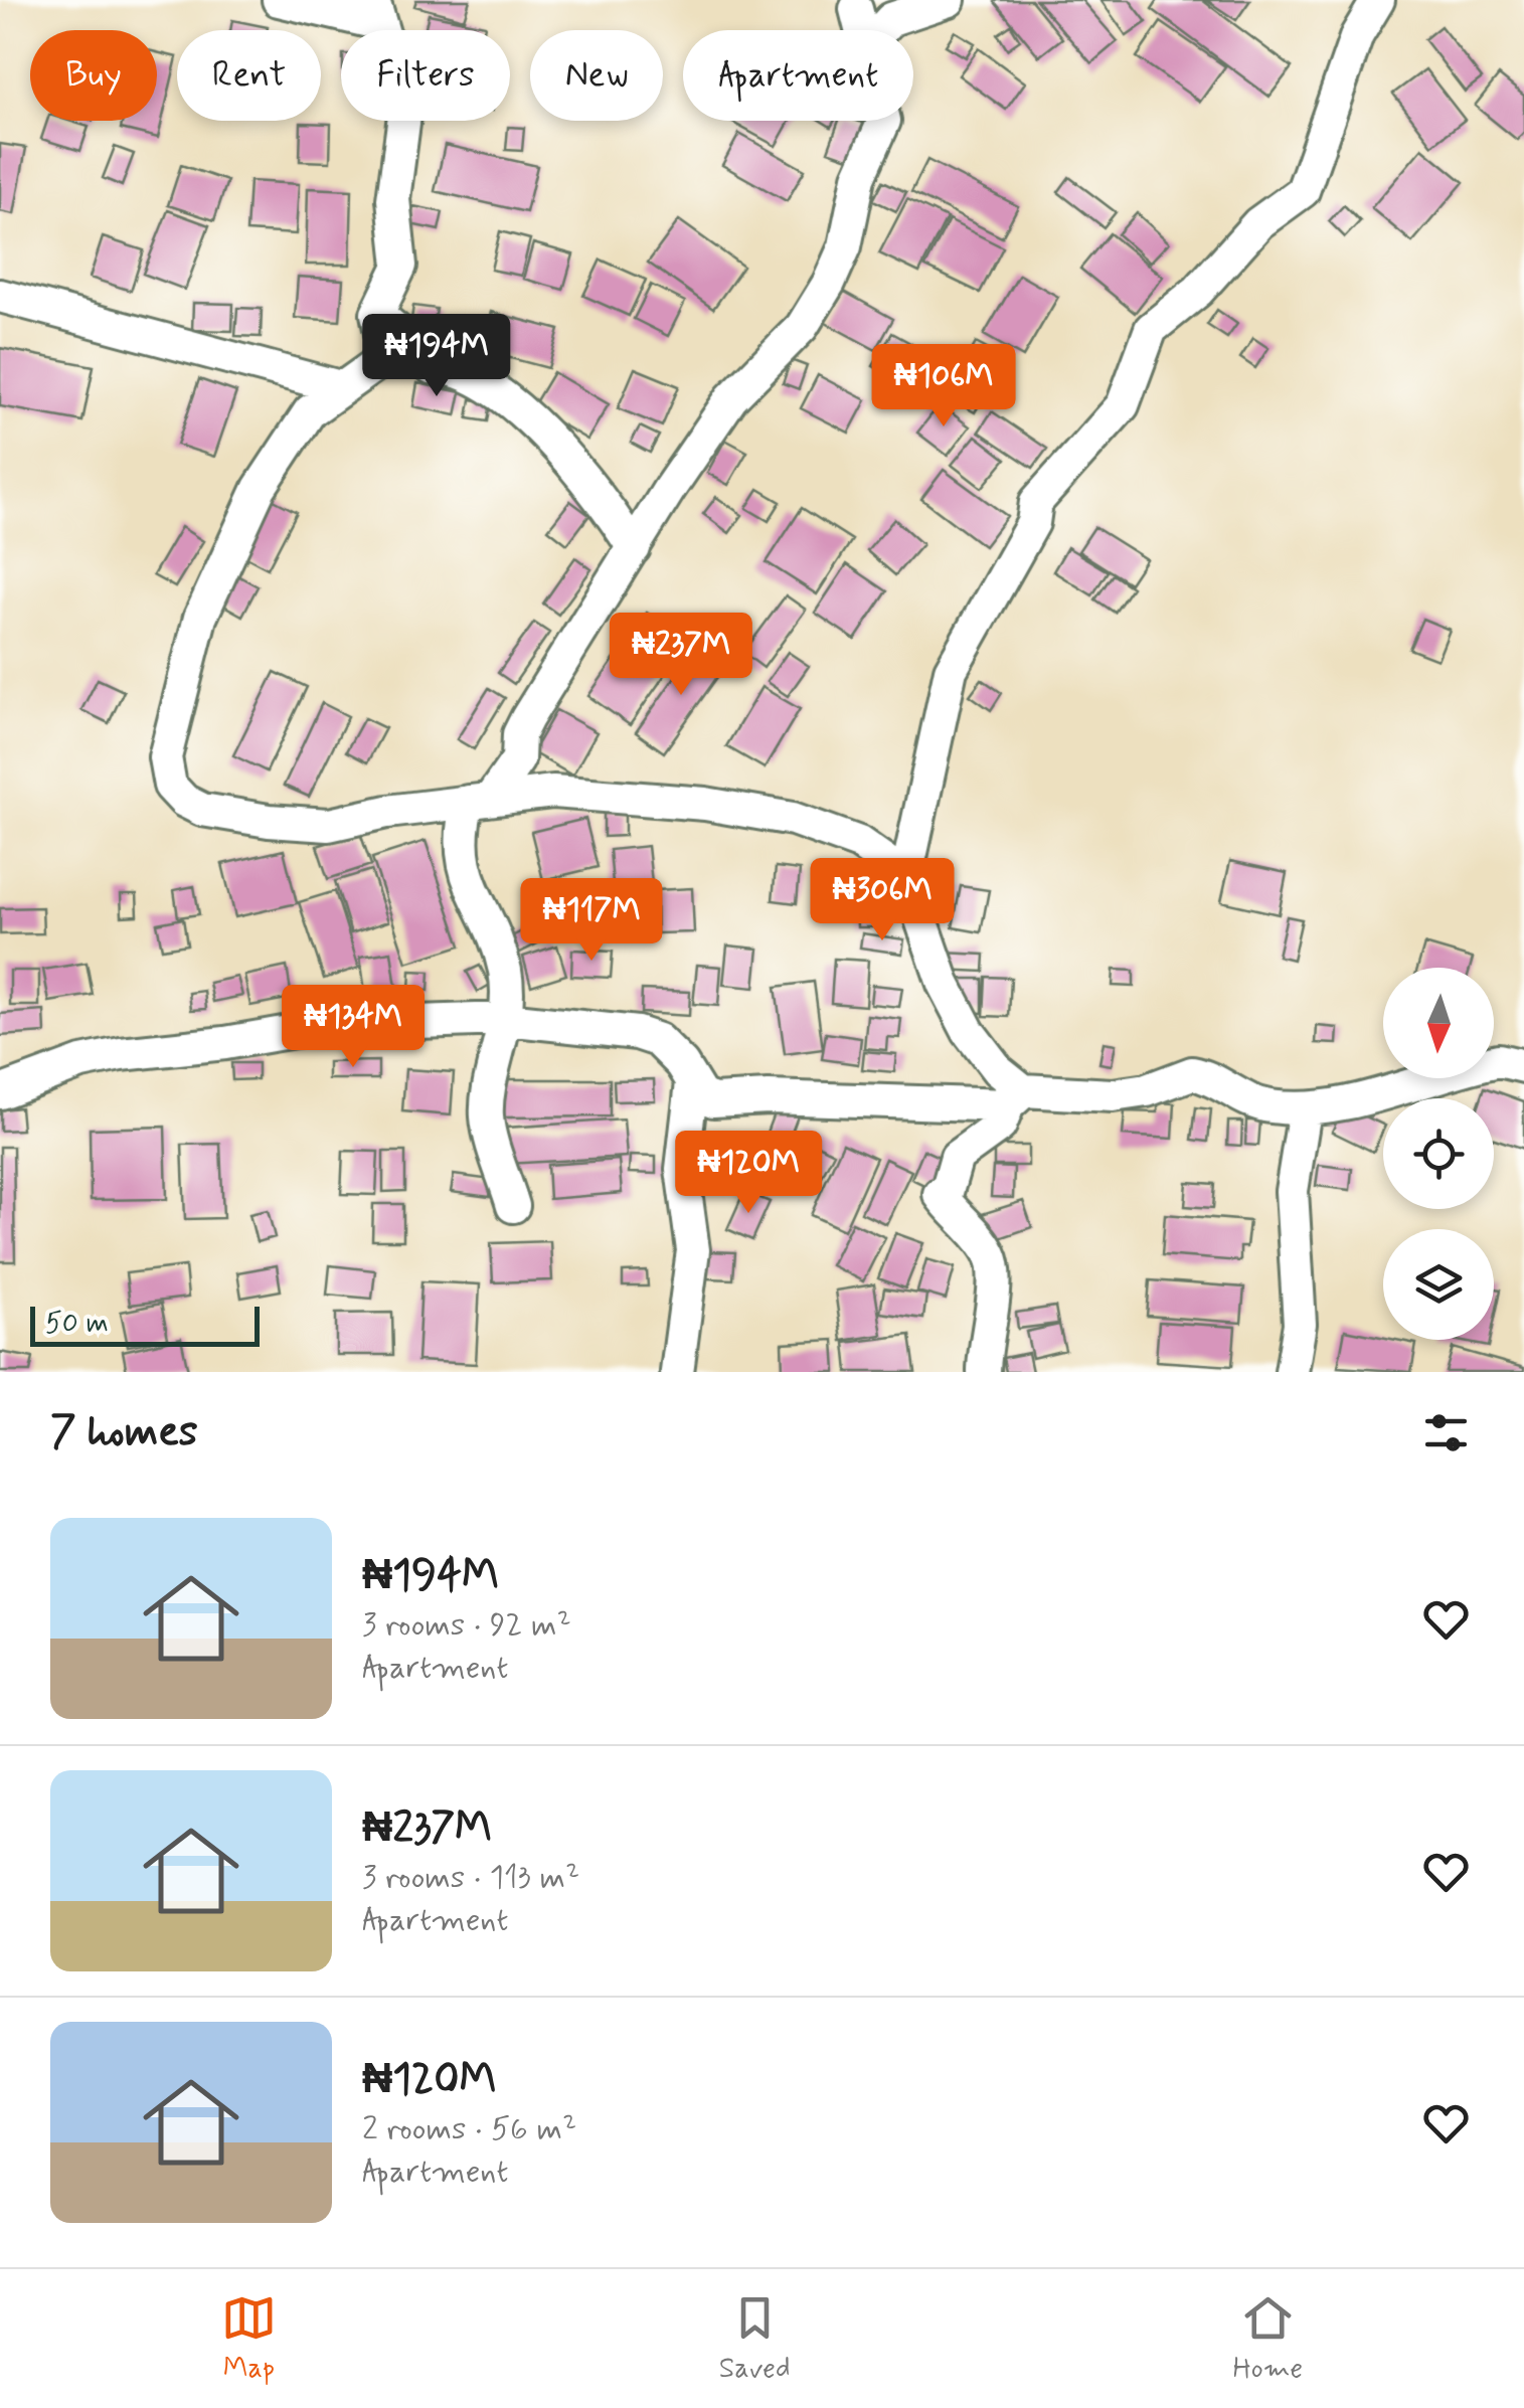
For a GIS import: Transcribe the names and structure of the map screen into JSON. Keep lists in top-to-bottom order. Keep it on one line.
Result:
{"scale_bar":"50 m","north":"bottom","page":{"chip":["Buy","Rent","Filters","New","Apartment"],"price":["₦194M","₦106M","₦237M","₦306M","₦117M","₦134M","₦120M"],"scale":"50 m","heading":"7 homes","list":[{"name":"₦194M","note":"3 rooms · 92 m² · Apartment"},{"name":"₦237M","note":"3 rooms · 113 m² · Apartment"},{"name":"₦120M","note":"2 rooms · 56 m² · Apartment"}],"tabs":["Map","Saved","Home"]}}
